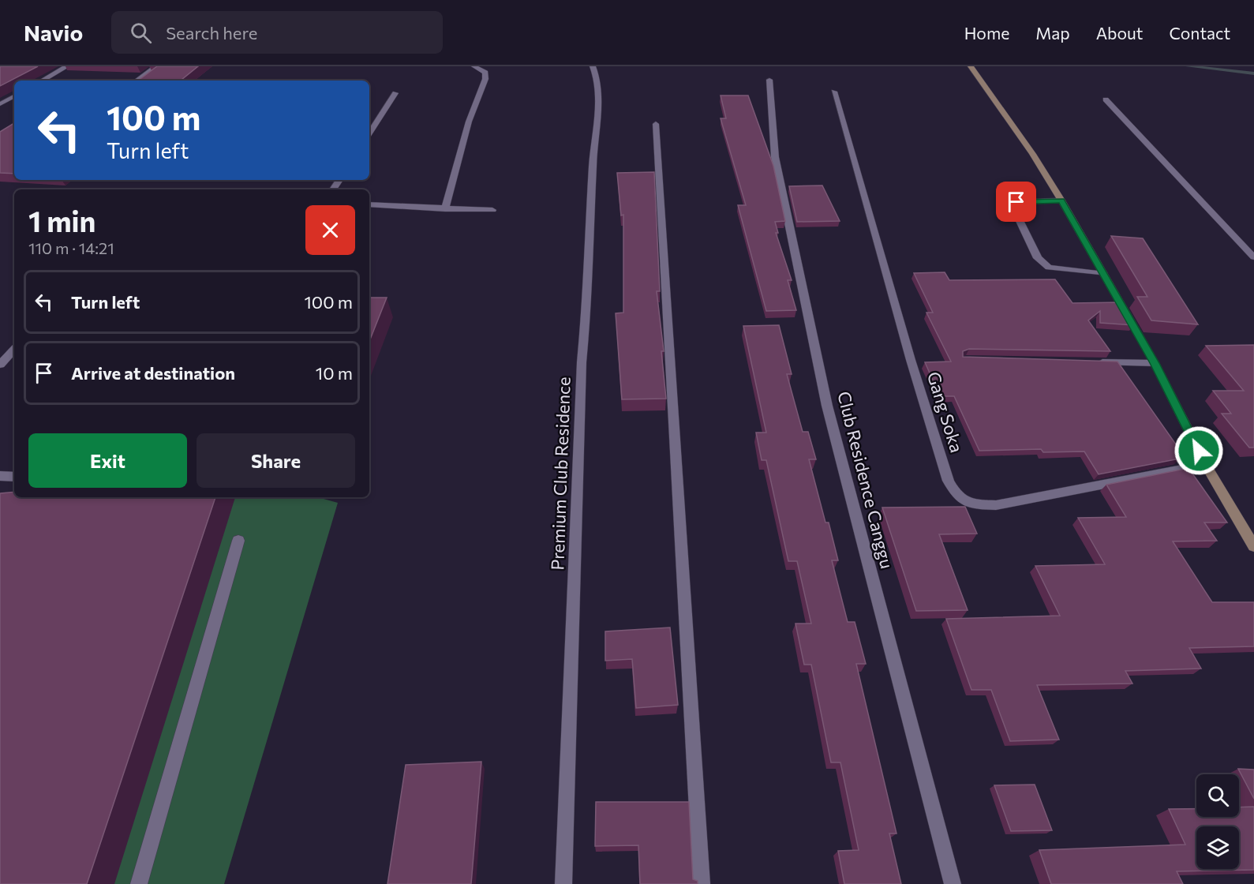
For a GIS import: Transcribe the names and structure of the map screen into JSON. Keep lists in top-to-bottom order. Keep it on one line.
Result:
{"streets":{"street":["Gang Soka","Premium Club Residence","Club Residence Canggu"]},"page":{"header":"Navio","search":"Search here","nav":["Home","Map","About","Contact"],"turn":["100 m","Turn left"],"heading":["1 min","110 m · 14:21"],"list":[{"name":"Turn left","value":"100 m"},{"name":"Arrive at destination","value":"10 m"}],"buttons":["Exit","Share"]}}
